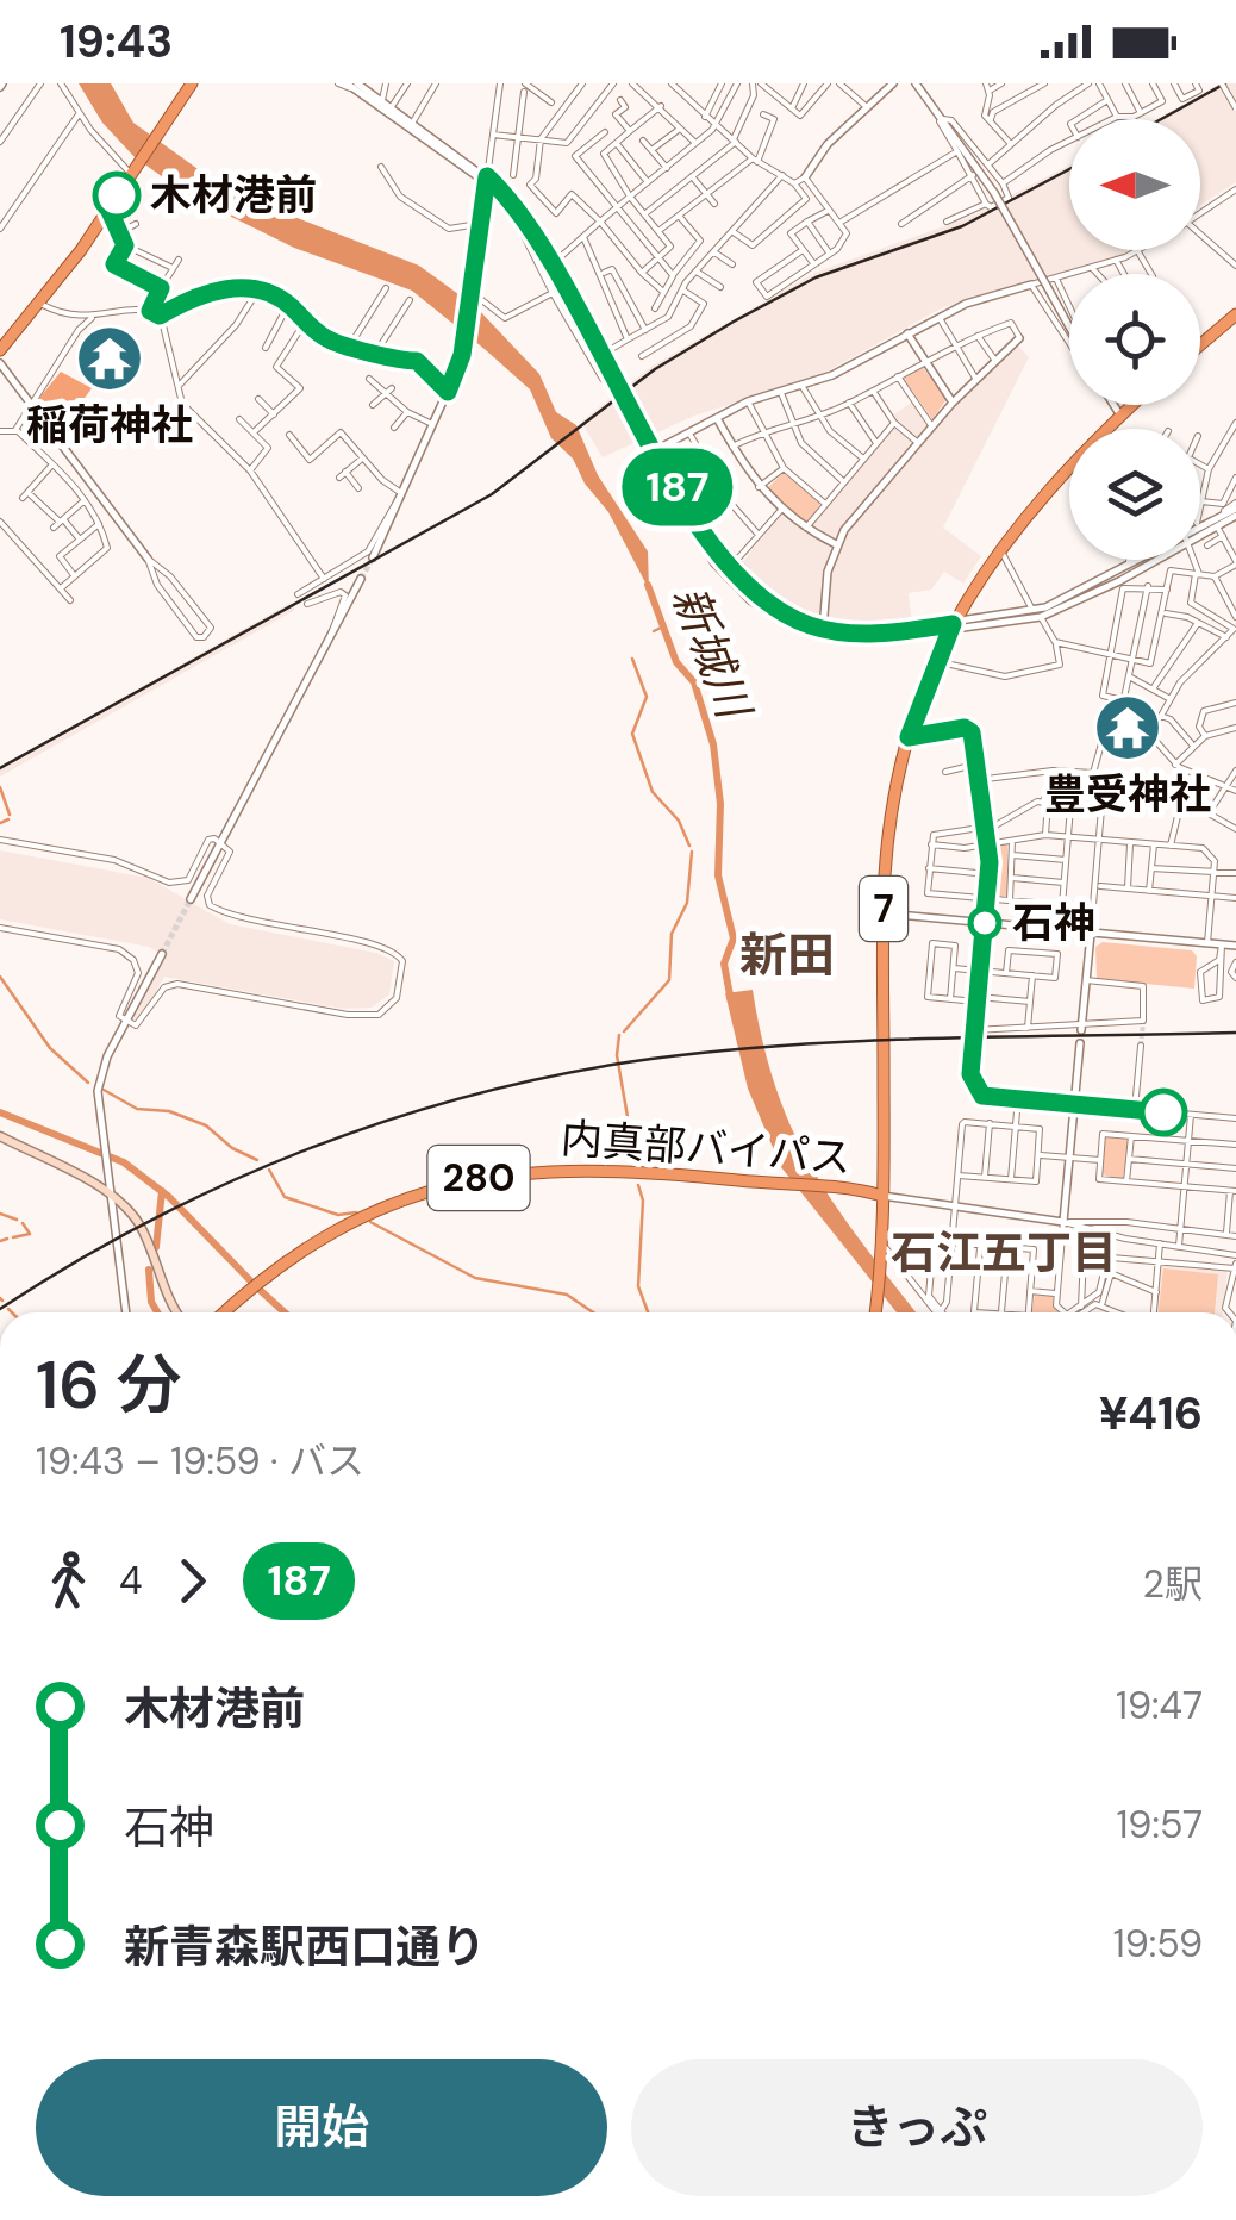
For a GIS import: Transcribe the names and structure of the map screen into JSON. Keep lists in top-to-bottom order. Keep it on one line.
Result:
{"streets":{"highway":["7","内真部バイパス","280"]},"crossings":[["7","内真部バイパス"]],"districts":["新田","石江五丁目"],"water":["新城川"],"places":{"other":["木材港前","石神"],"temple":["稲荷神社","豊受神社"]},"lines":["bus line 187"],"north":"left","page":{"status":"19:43","on_map":"187","heading":["16 分","19:43 – 19:59 · バス","¥416"],"legs":["4","187","2駅"],"list":[{"name":"木材港前","value":"19:47"},{"name":"石神","value":"19:57"},{"name":"新青森駅西口通り","value":"19:59"}],"buttons":["開始","きっぷ"]}}
